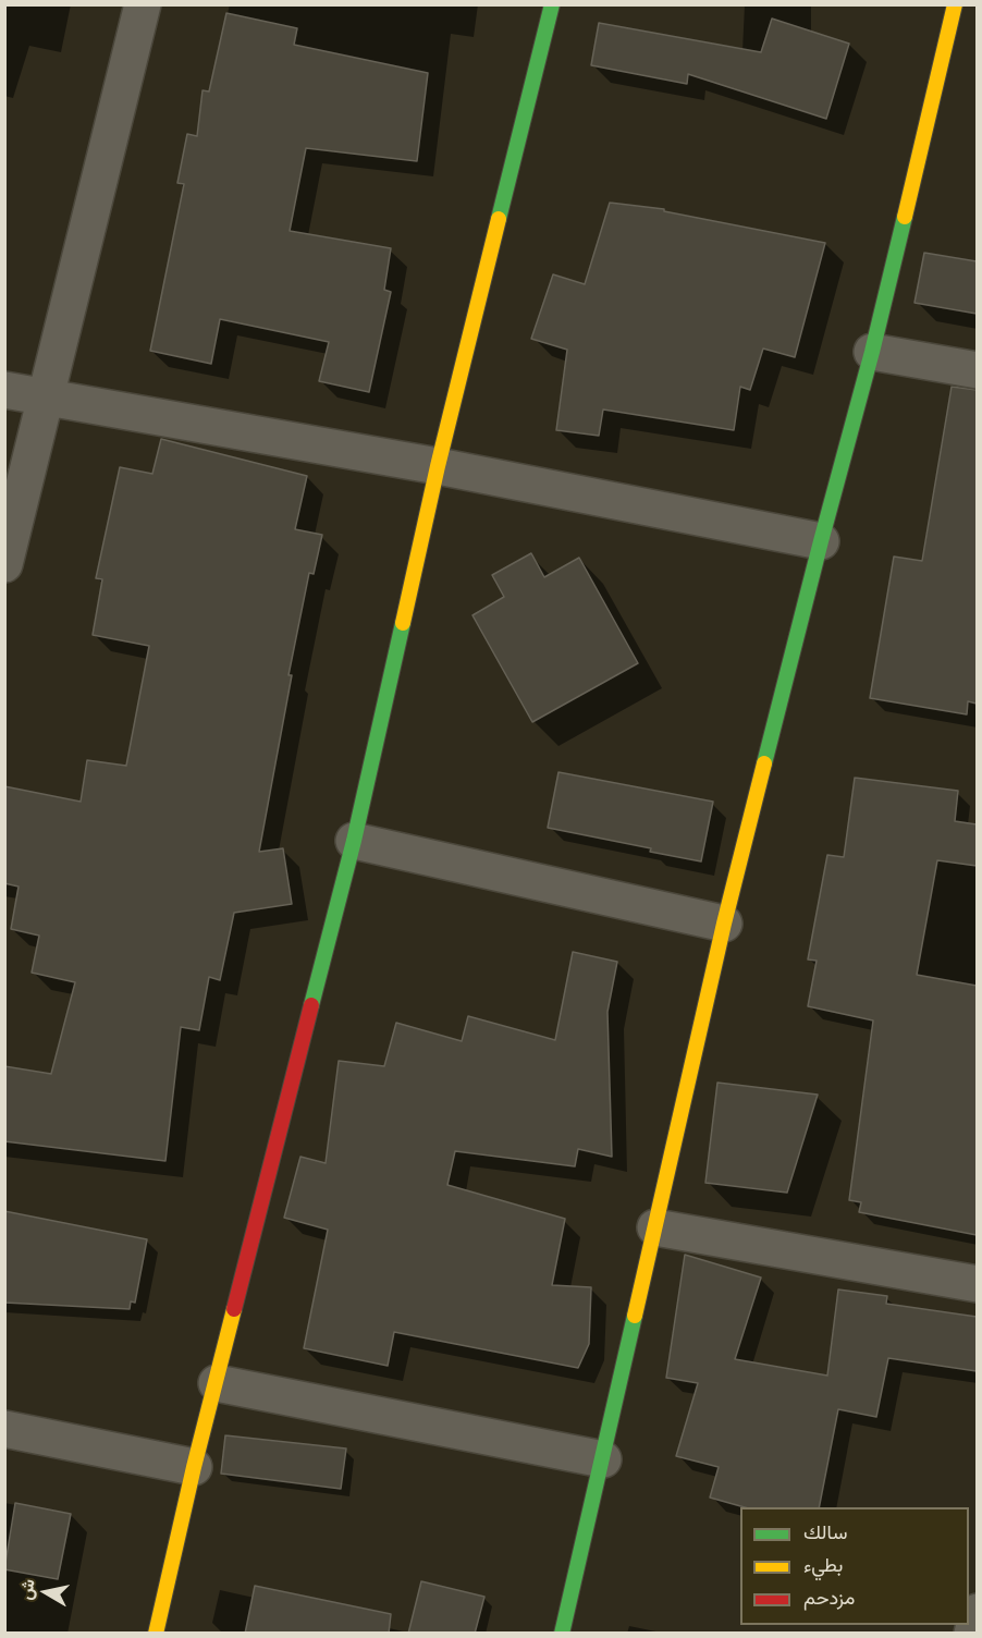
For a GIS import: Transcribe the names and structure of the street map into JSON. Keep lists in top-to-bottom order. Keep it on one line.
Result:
{"legend":["سالك","بطيء","مزدحم"],"north":"left"}
